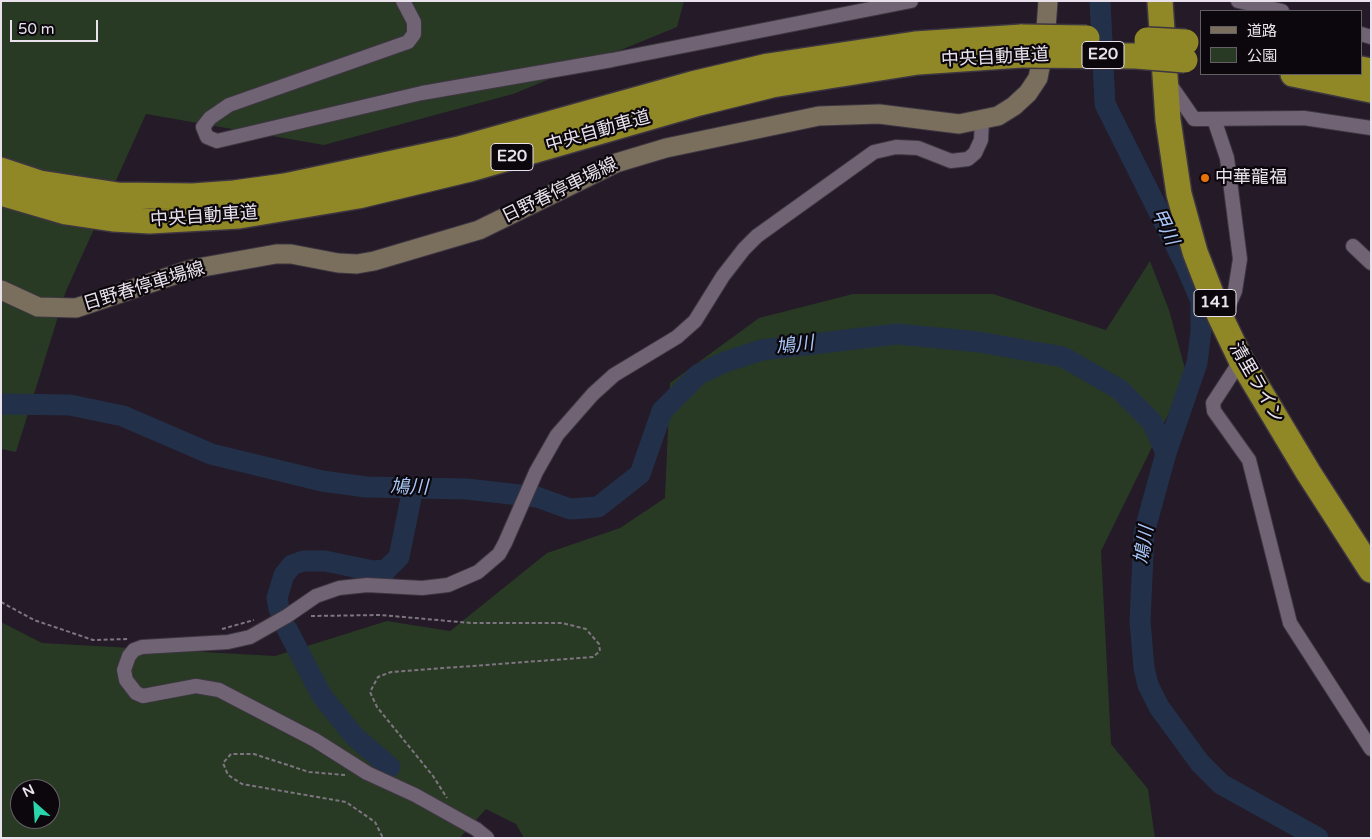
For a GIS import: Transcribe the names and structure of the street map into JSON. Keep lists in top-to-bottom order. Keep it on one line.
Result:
{"streets":{"highway":["E20","中央自動車道","141","清里ライン"],"main road":["日野春停車場線"]},"water":["甲川","鳩川"],"places":["中華龍福"],"legend":["道路","公園"],"scale_bar":"50 m","north":"top left"}
